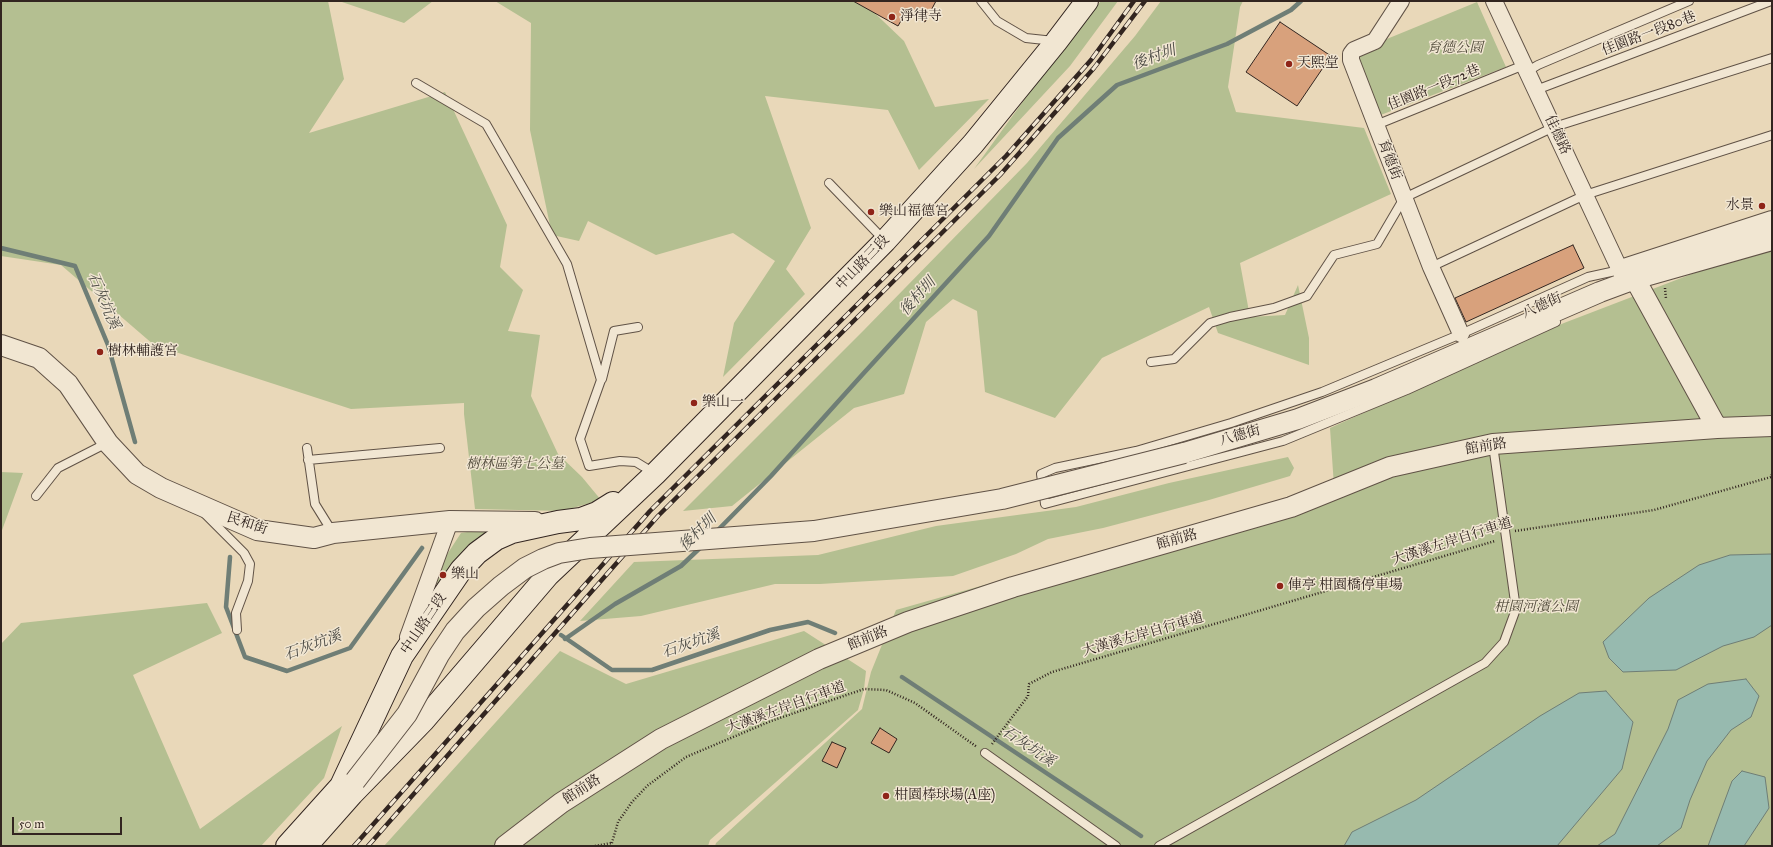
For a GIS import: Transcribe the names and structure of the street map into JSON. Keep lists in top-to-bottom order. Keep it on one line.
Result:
{"streets":{"main road":["中山路三段"],"street":["佳德路","育德街","八德街","館前路","民和街"],"lane":["佳園路一段80巷","佳園路一段72巷"],"path":["大漢溪左岸自行車道"]},"crossings":[["佳園路一段80巷","佳德路"],["佳園路一段72巷","佳德路"],["佳園路一段72巷","育德街"],["佳德路","八德街"],["中山路三段","八德街"],["中山路三段","民和街"]],"water":["後村圳","石灰坑溪"],"parks":["育德公園","樹林區第七公墓","柑園河濱公園"],"places":["淨律寺","天熙堂","水景","樂山福德宮","樹林輔護宮","樂山一","樂山","俥亭 柑園橋停車場","柑園棒球場(A座)"],"scale_bar":"50 m"}
